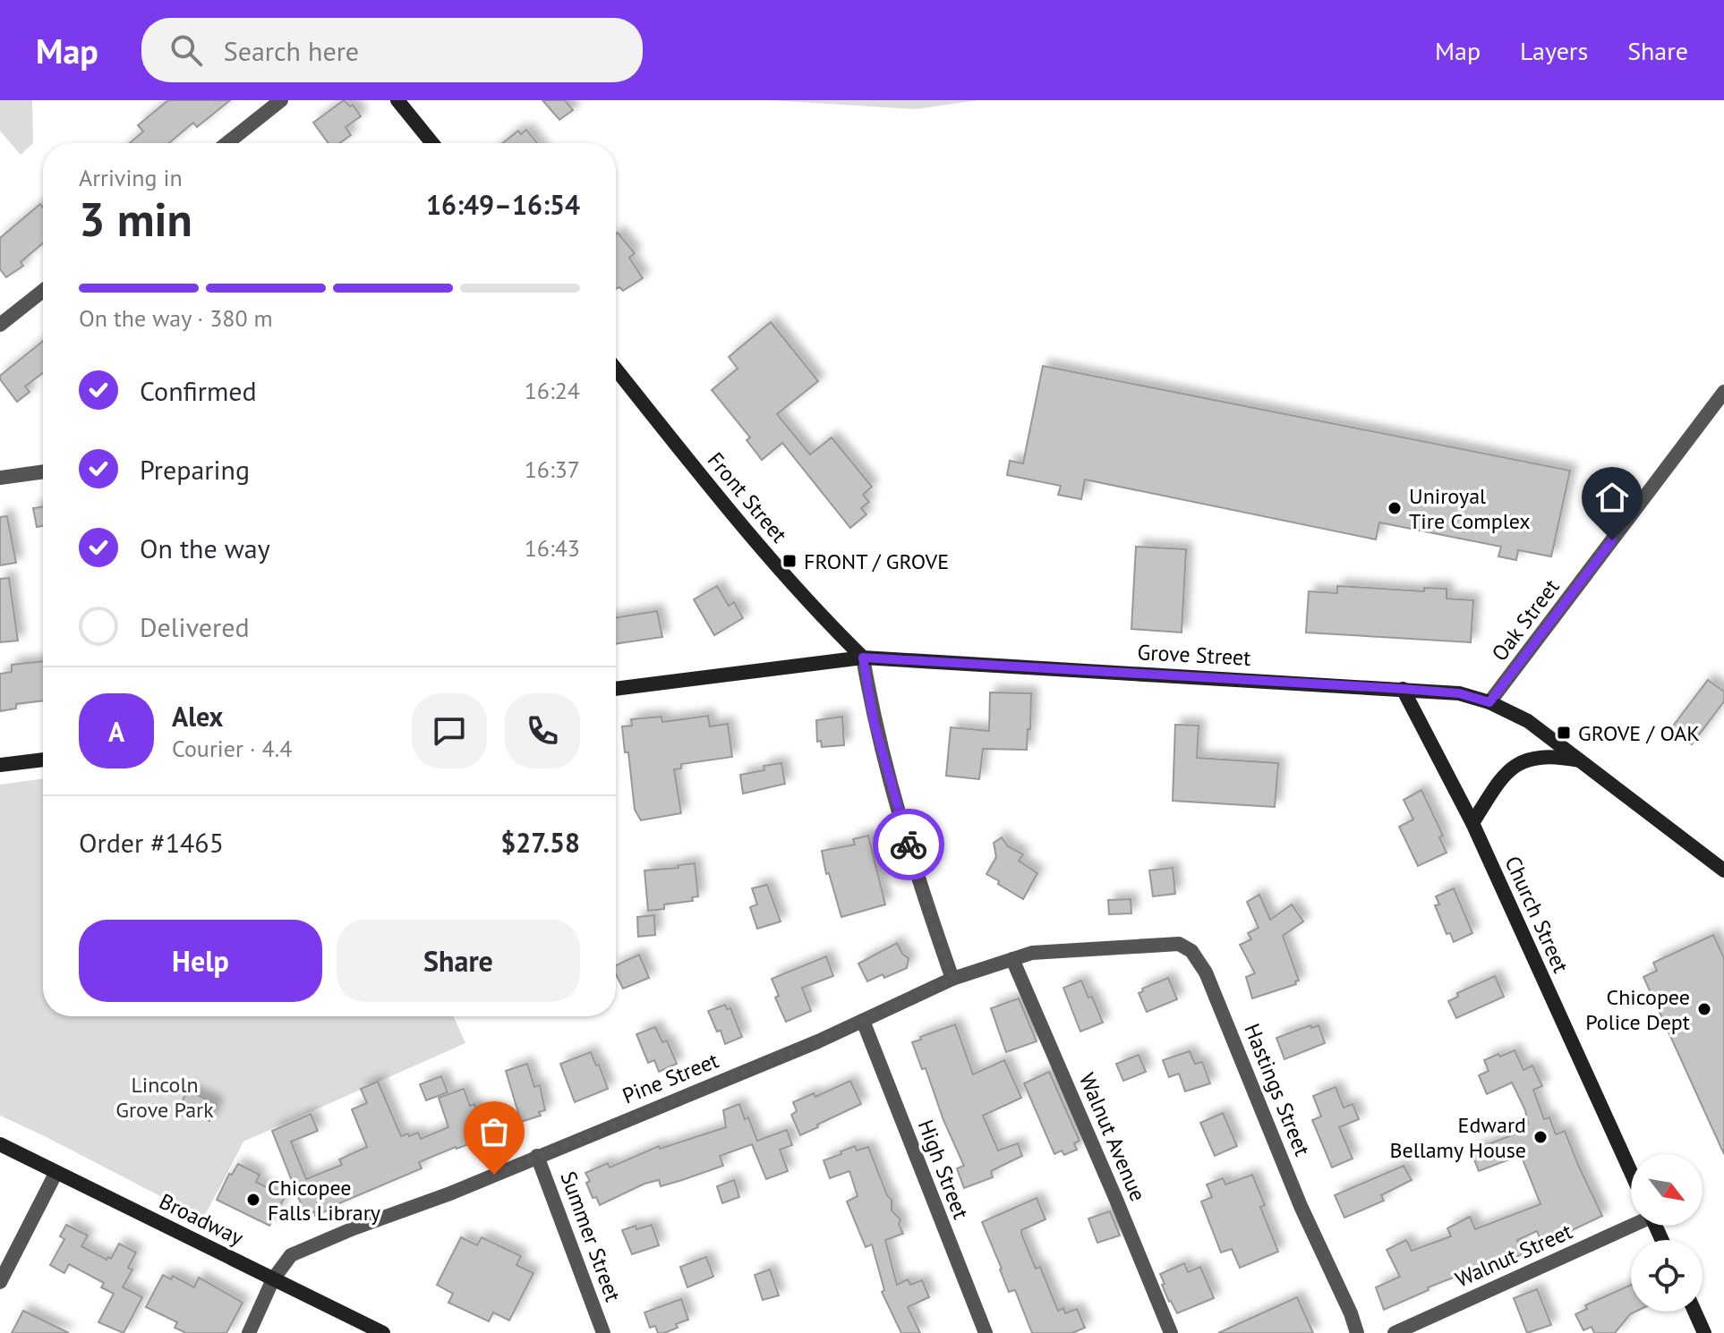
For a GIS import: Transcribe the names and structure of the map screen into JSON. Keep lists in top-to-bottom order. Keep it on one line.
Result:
{"streets":{"main road":["Front Street","Grove Street","Church Street","Broadway"],"street":["Oak Street","Pine Street","Hastings Street","Walnut Avenue","High Street","Summer Street","Walnut Street"]},"crossings":[["Front Street","Grove Street"],["Oak Street","Grove Street"],["Grove Street","Church Street"],["Pine Street","Hastings Street"],["Pine Street","Walnut Avenue"],["Pine Street","High Street"],["Pine Street","Broadway"],["Pine Street","Summer Street"]],"parks":["Lincoln Grove Park"],"places":{"other":["Uniroyal Tire Complex","Chicopee Police Dept","Edward Bellamy House","Chicopee Falls Library"],"transit":["FRONT / GROVE","GROVE / OAK"]},"north":"bottom right","page":{"header":"Map","search":"Search here","nav":["Map","Layers","Share"],"heading":["3 min","Arriving in","16:49–16:54"],"panel":["Alex","Courier · 4.4","Order #1465","$27.58"],"bar":"On the way · 380 m","list":[["Confirmed","16:24"],["Preparing","16:37"],["On the way","16:43"],"Delivered"],"round":"A","buttons":["Help","Share"]}}
